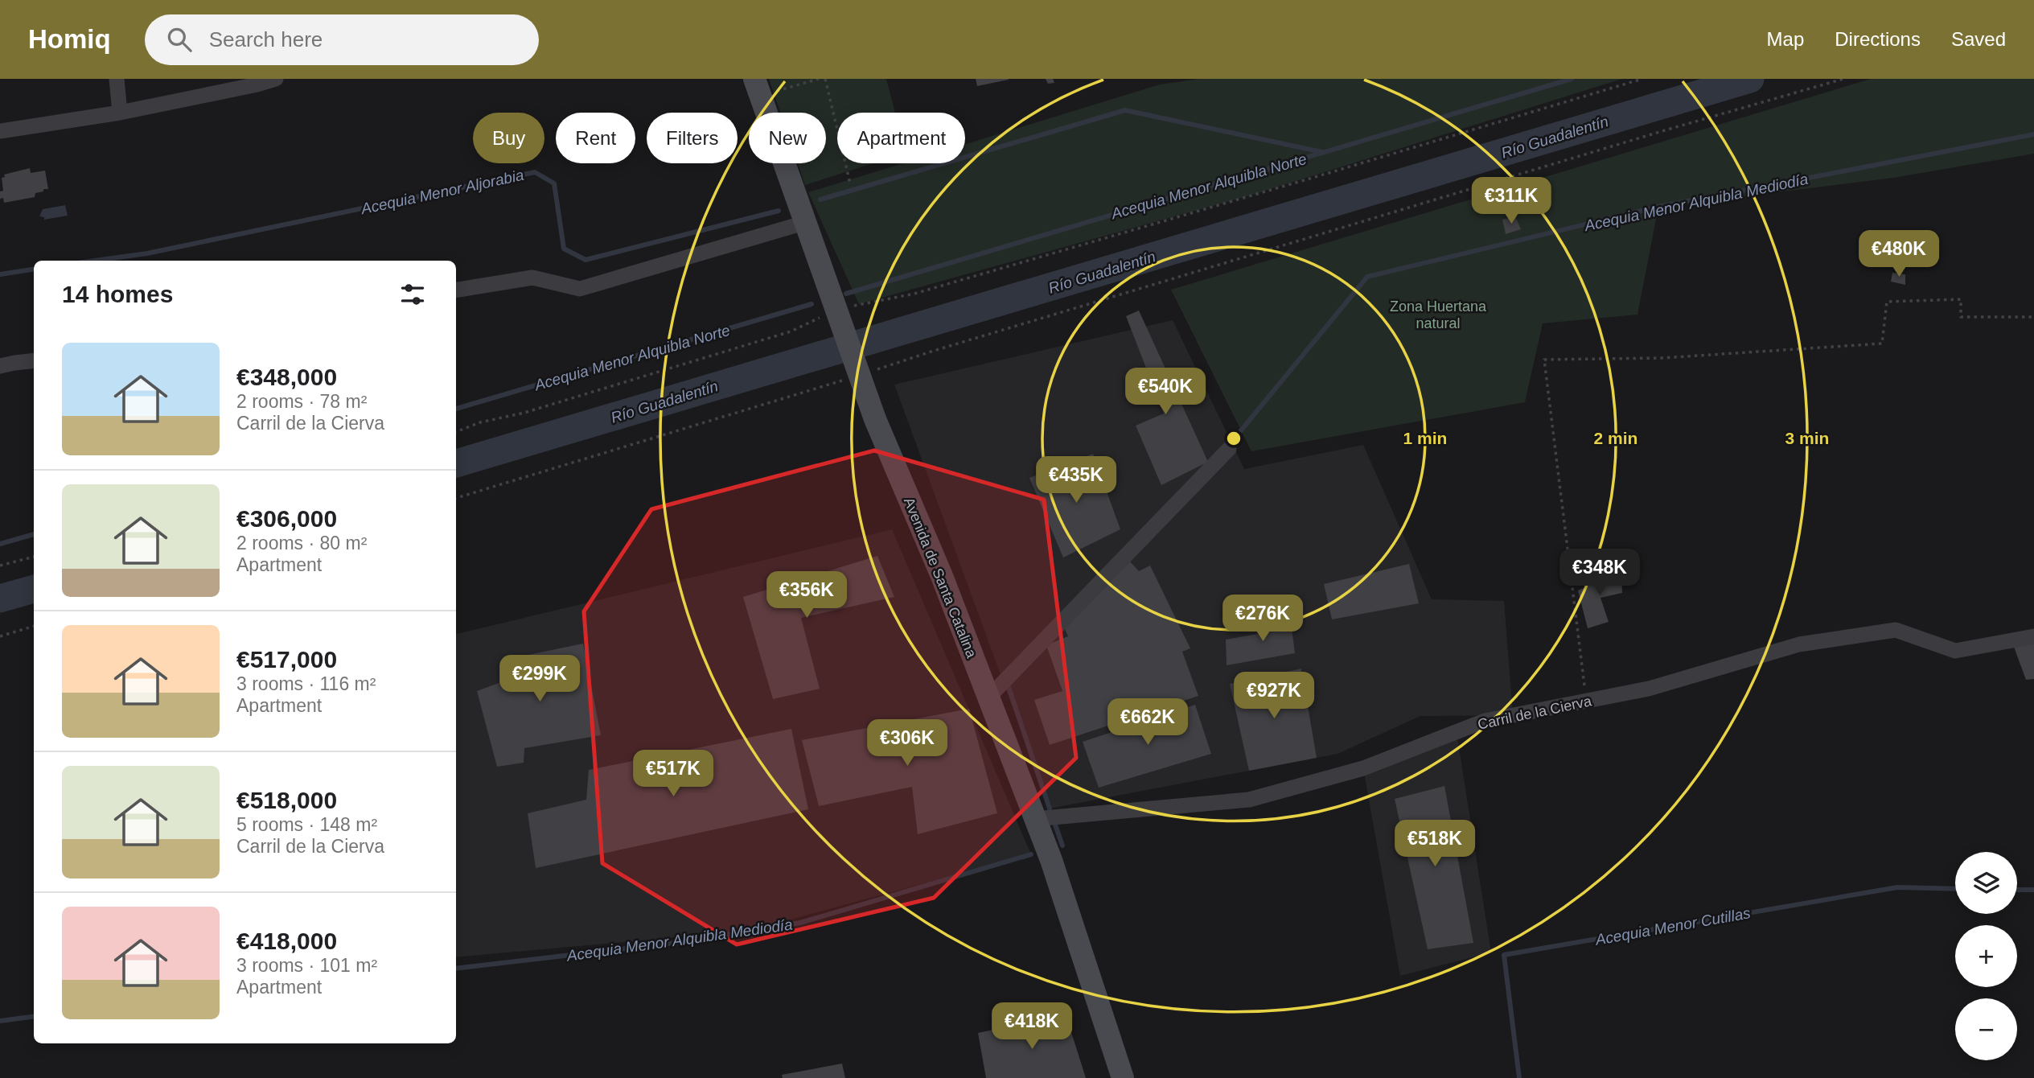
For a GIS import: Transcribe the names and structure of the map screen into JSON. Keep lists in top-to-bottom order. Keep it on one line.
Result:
{"streets":{"main road":["Avenida de Santa Catalina"],"street":["Carril de la Cierva"]},"crossings":[["Avenida de Santa Catalina","Carril de la Cierva"]],"water":["Río Guadalentín","Acequia Menor Alquibla Norte","Acequia Menor Aljorabia","Acequia Menor Alquibla Mediodía","Acequia Menor Cutillas"],"parks":["Zona Huertana natural"],"page":{"header":"Homiq","search":"Search here","nav":["Map","Directions","Saved"],"chip":["Buy","Rent","Filters","New","Apartment"],"price":["€311K","€480K","€540K","€435K","€348K","€356K","€276K","€299K","€927K","€662K","€306K","€517K","€518K","€418K"],"heading":"14 homes","list":[{"name":"€348,000","note":"2 rooms · 78 m² · Carril de la Cierva"},{"name":"€306,000","note":"2 rooms · 80 m² · Apartment"},{"name":"€517,000","note":"3 rooms · 116 m² · Apartment"},{"name":"€518,000","note":"5 rooms · 148 m² · Carril de la Cierva"},{"name":"€418,000","note":"3 rooms · 101 m² · Apartment"}],"map_buttons":["+","−"]},"rings":["1 min","2 min","3 min"]}
